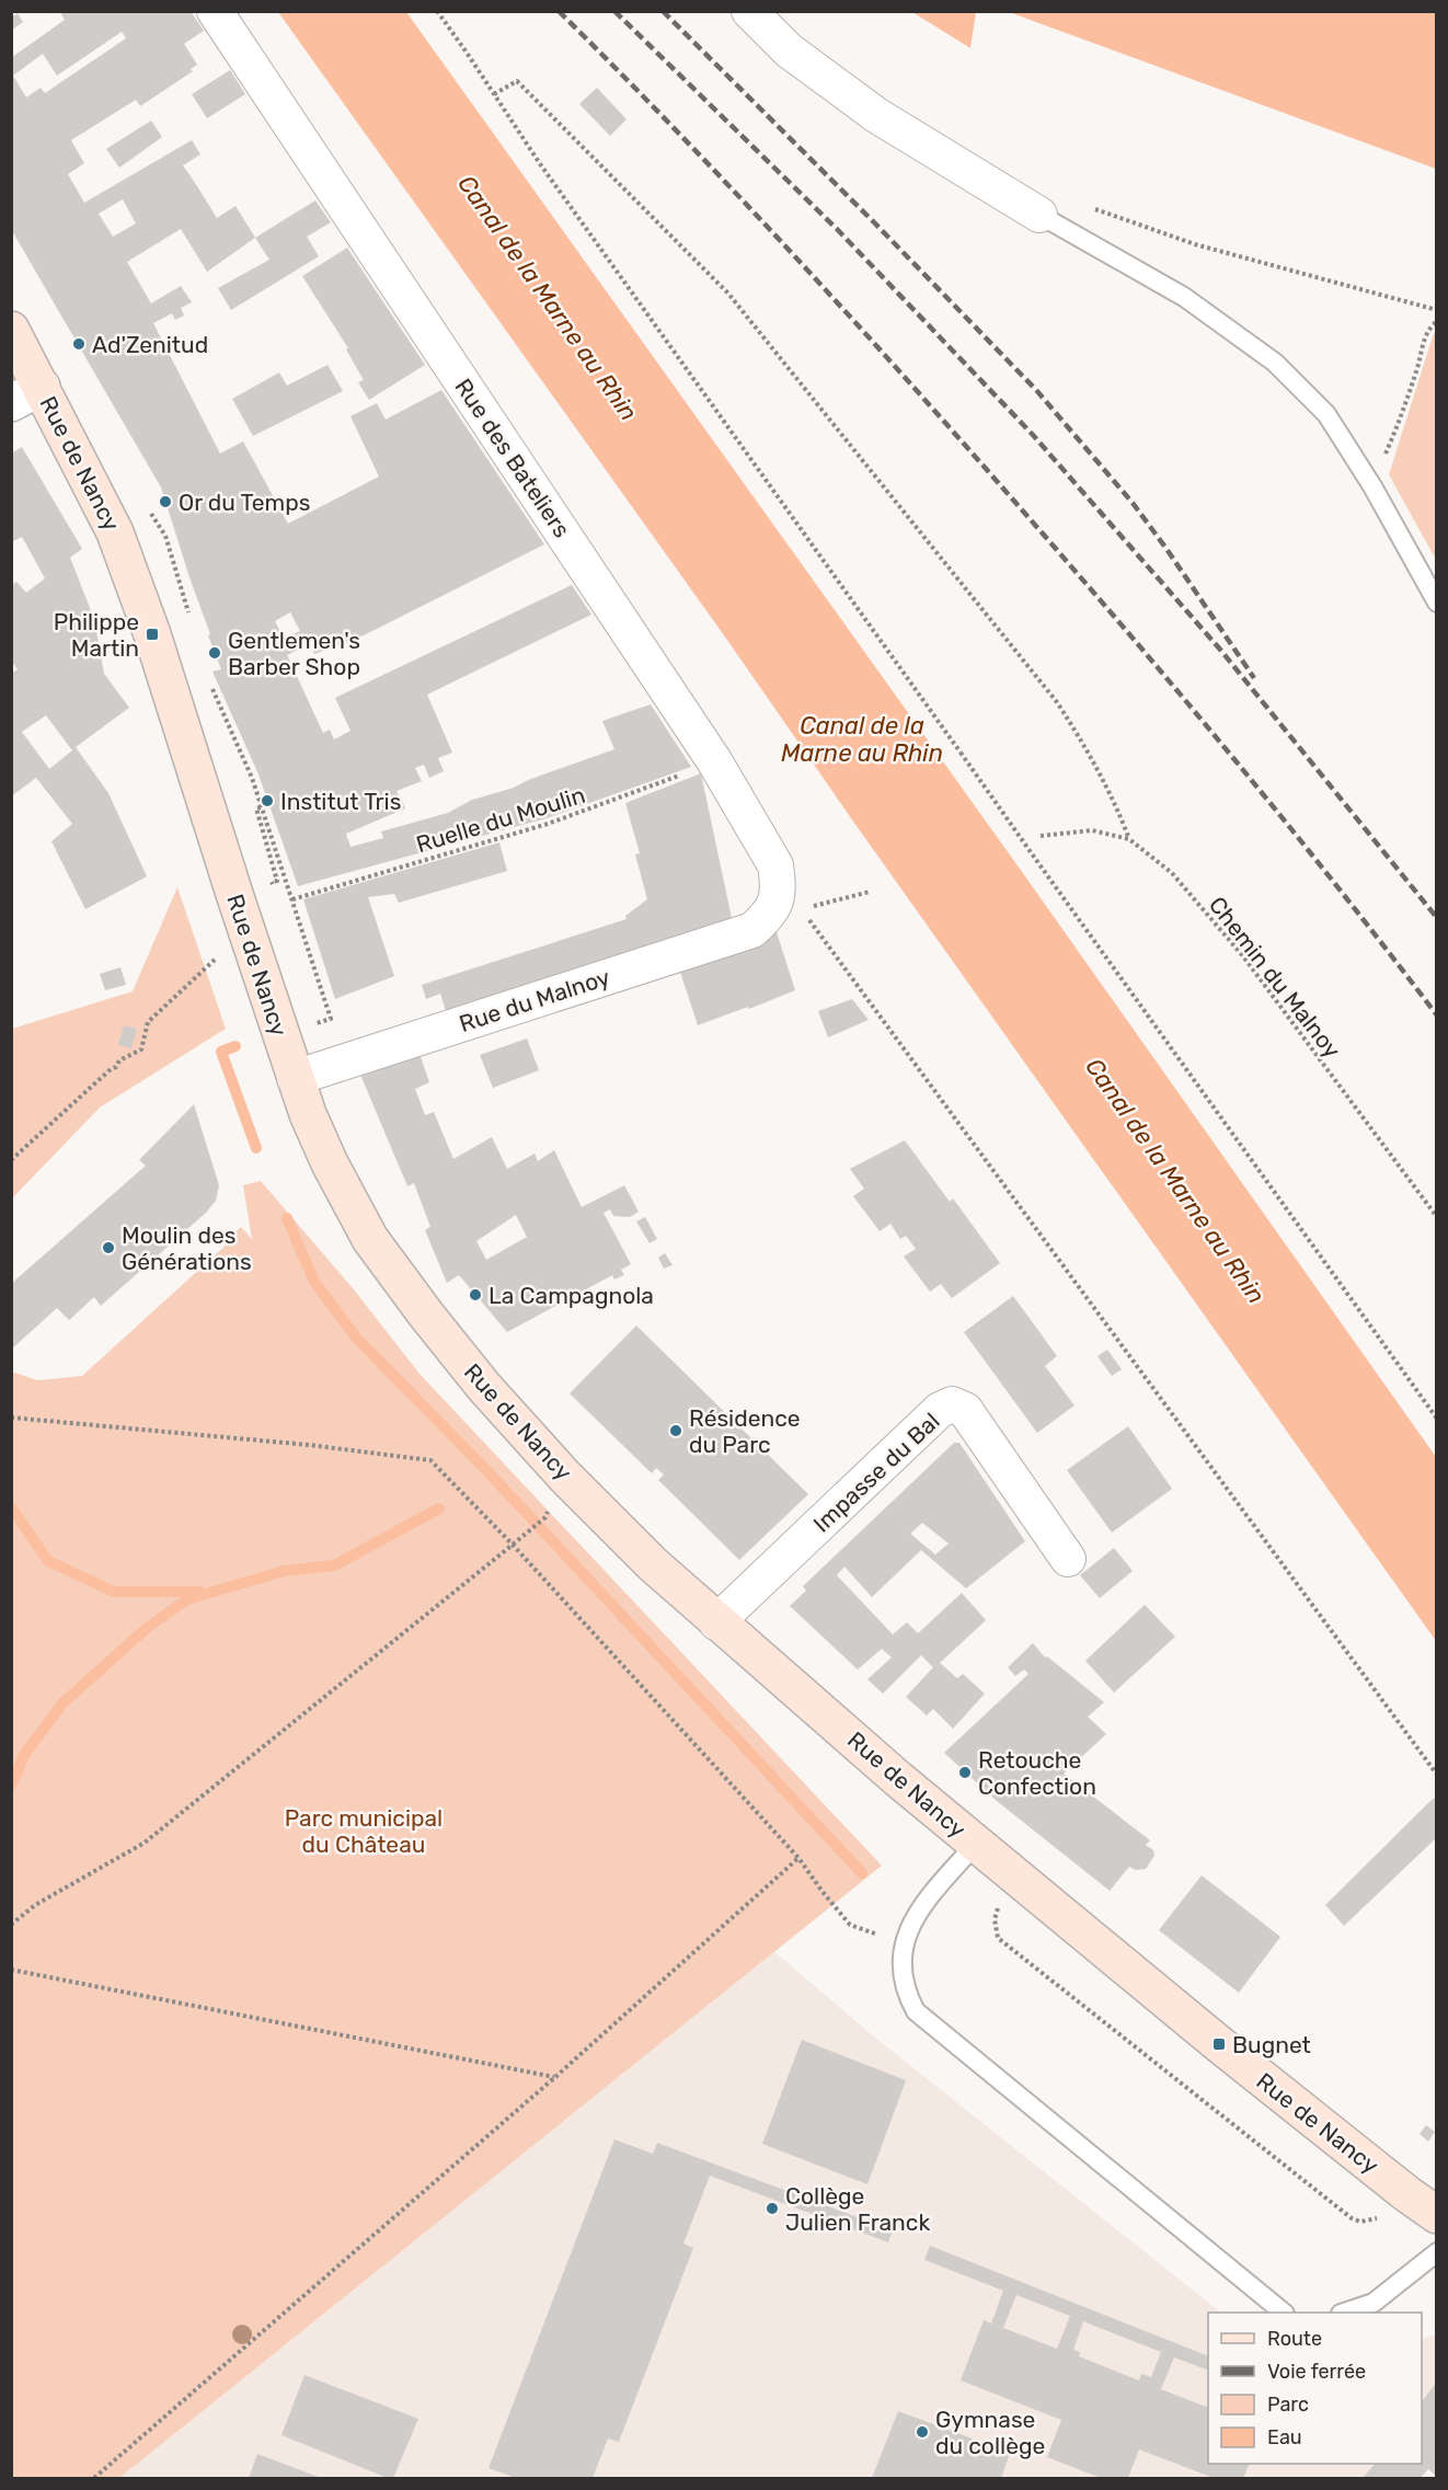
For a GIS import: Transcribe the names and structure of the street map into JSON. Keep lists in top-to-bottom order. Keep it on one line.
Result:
{"streets":{"main road":["Rue de Nancy"],"street":["Rue des Bateliers","Rue du Malnoy","Impasse du Bal"],"path":["Ruelle du Moulin","Chemin du Malnoy"]},"crossings":[["Rue des Bateliers","Ruelle du Moulin"],["Rue des Bateliers","Rue du Malnoy"],["Rue de Nancy","Rue du Malnoy"],["Rue de Nancy","Impasse du Bal"]],"water":["Canal de la Marne au Rhin"],"parks":["Parc municipal du Château"],"places":{"other":["Ad'Zenitud","Or du Temps","Gentlemen's Barber Shop","Institut Tris","Moulin des Générations","La Campagnola","Résidence du Parc","Retouche Confection","Collège Julien Franck","Gymnase du collège"],"transit":["Philippe Martin","Bugnet"]},"legend":["Route","Voie ferrée","Parc","Eau"]}
